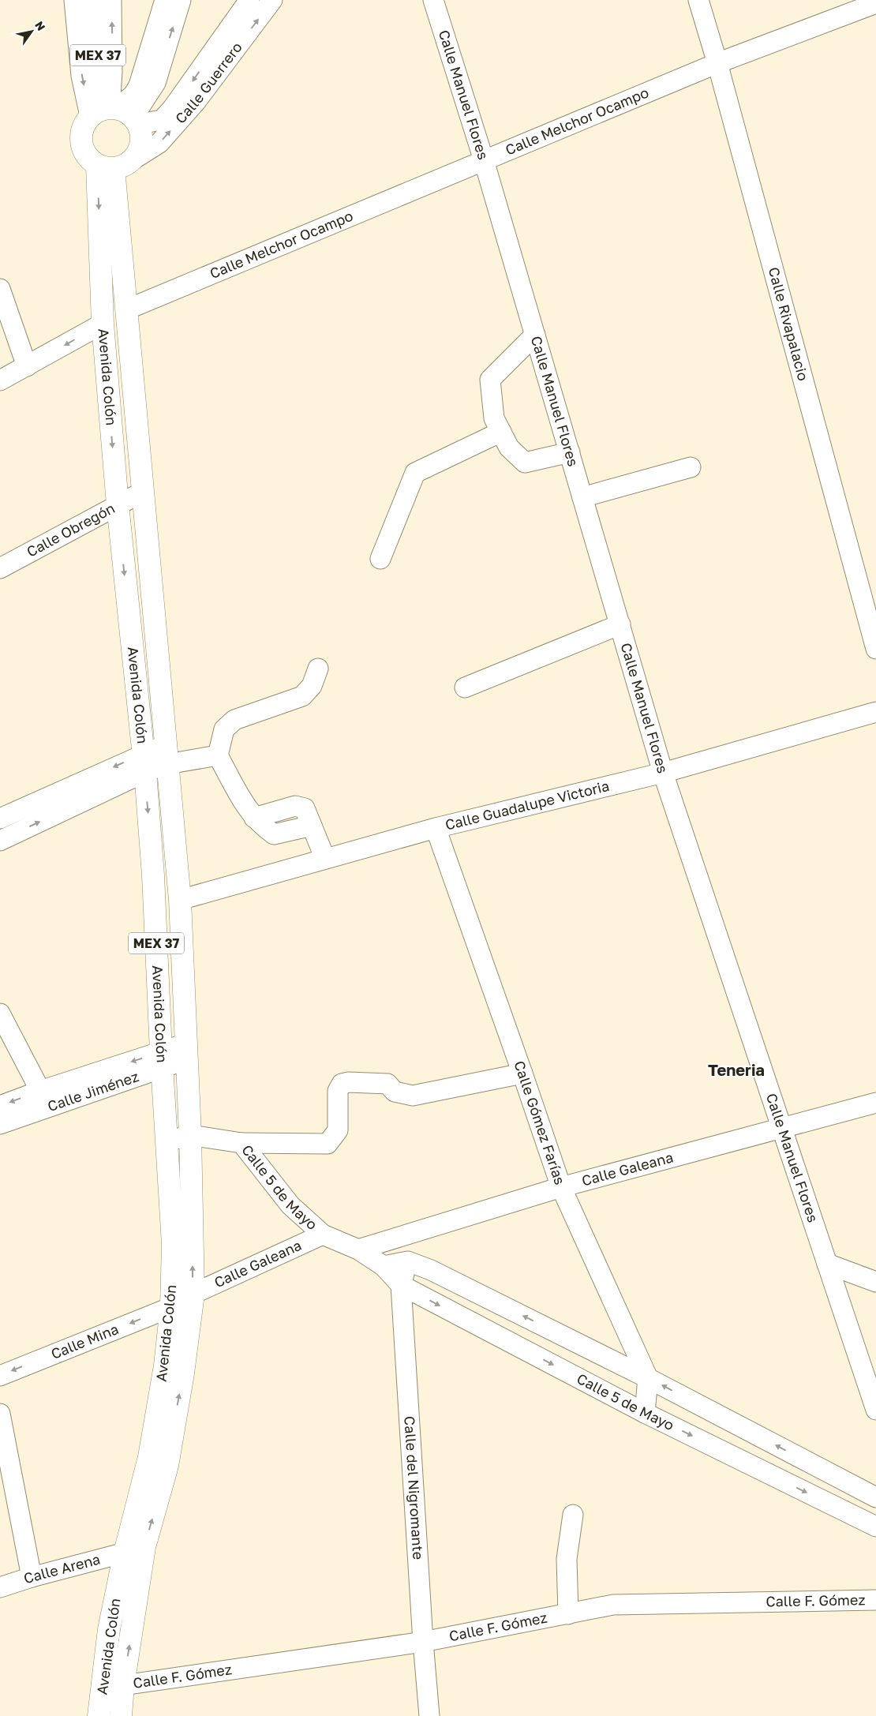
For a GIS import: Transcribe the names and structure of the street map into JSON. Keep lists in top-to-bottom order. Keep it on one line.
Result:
{"streets":{"main road":["MEX 37","Avenida Colón"],"street":["Calle Guerrero","Calle Manuel Flores","Calle Melchor Ocampo","Calle Rivapalacio","Calle Obregón","Calle Guadalupe Victoria","Calle Jiménez","Calle Gómez Farías","Calle Galeana","Calle 5 de Mayo","Calle Mina","Calle del Nigromante","Calle Arena","Calle F. Gómez"]},"crossings":[["MEX 37","Calle Guerrero"],["MEX 37","Avenida Colón"],["Calle Guerrero","Avenida Colón"],["Calle Manuel Flores","Calle Melchor Ocampo"],["Calle Manuel Flores","Calle Guadalupe Victoria"],["Calle Manuel Flores","Calle Galeana"],["Calle Melchor Ocampo","Calle Rivapalacio"],["Calle Melchor Ocampo","Avenida Colón"],["Avenida Colón","Calle Obregón"],["Avenida Colón","Calle Guadalupe Victoria"],["Avenida Colón","Calle Jiménez"],["Avenida Colón","Calle Galeana"],["Avenida Colón","Calle 5 de Mayo"],["Avenida Colón","Calle Mina"],["Avenida Colón","Calle Arena"],["Avenida Colón","Calle F. Gómez"],["Calle Guadalupe Victoria","Calle Gómez Farías"],["Calle Gómez Farías","Calle Galeana"],["Calle Gómez Farías","Calle 5 de Mayo"],["Calle Galeana","Calle 5 de Mayo"],["Calle 5 de Mayo","Calle del Nigromante"],["Calle del Nigromante","Calle F. Gómez"]],"one_way":["Calle Mina"],"districts":["Teneria"],"north":"top right"}
